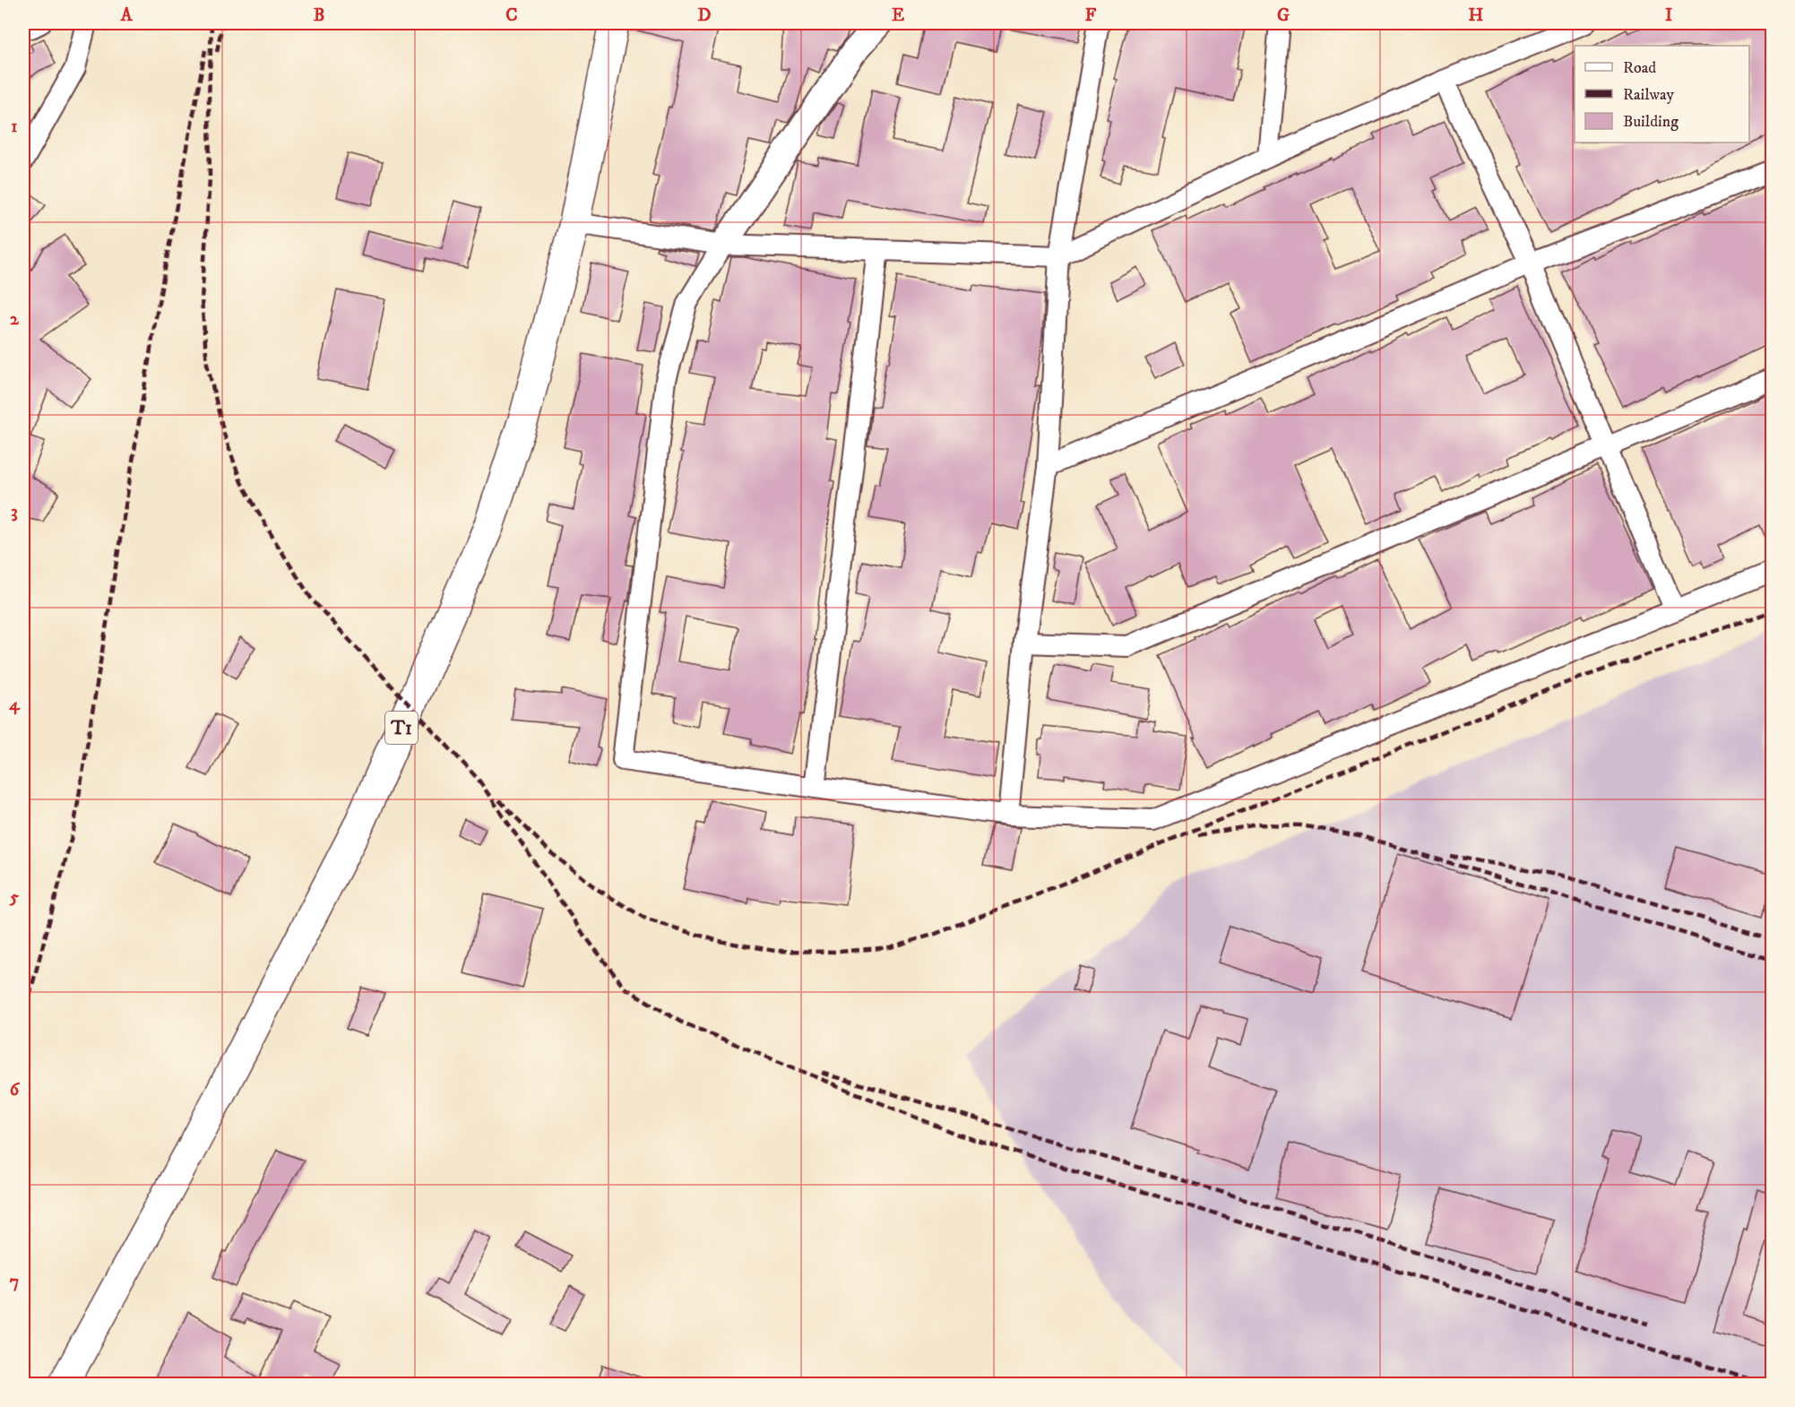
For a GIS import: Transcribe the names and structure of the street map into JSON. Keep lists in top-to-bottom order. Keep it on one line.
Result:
{"streets":{"highway":["T1"]},"legend":["Road","Railway","Building"],"grid":{"columns":["A","B","C","D","E","F","G","H","I"],"rows":["1","2","3","4","5","6","7"]}}
